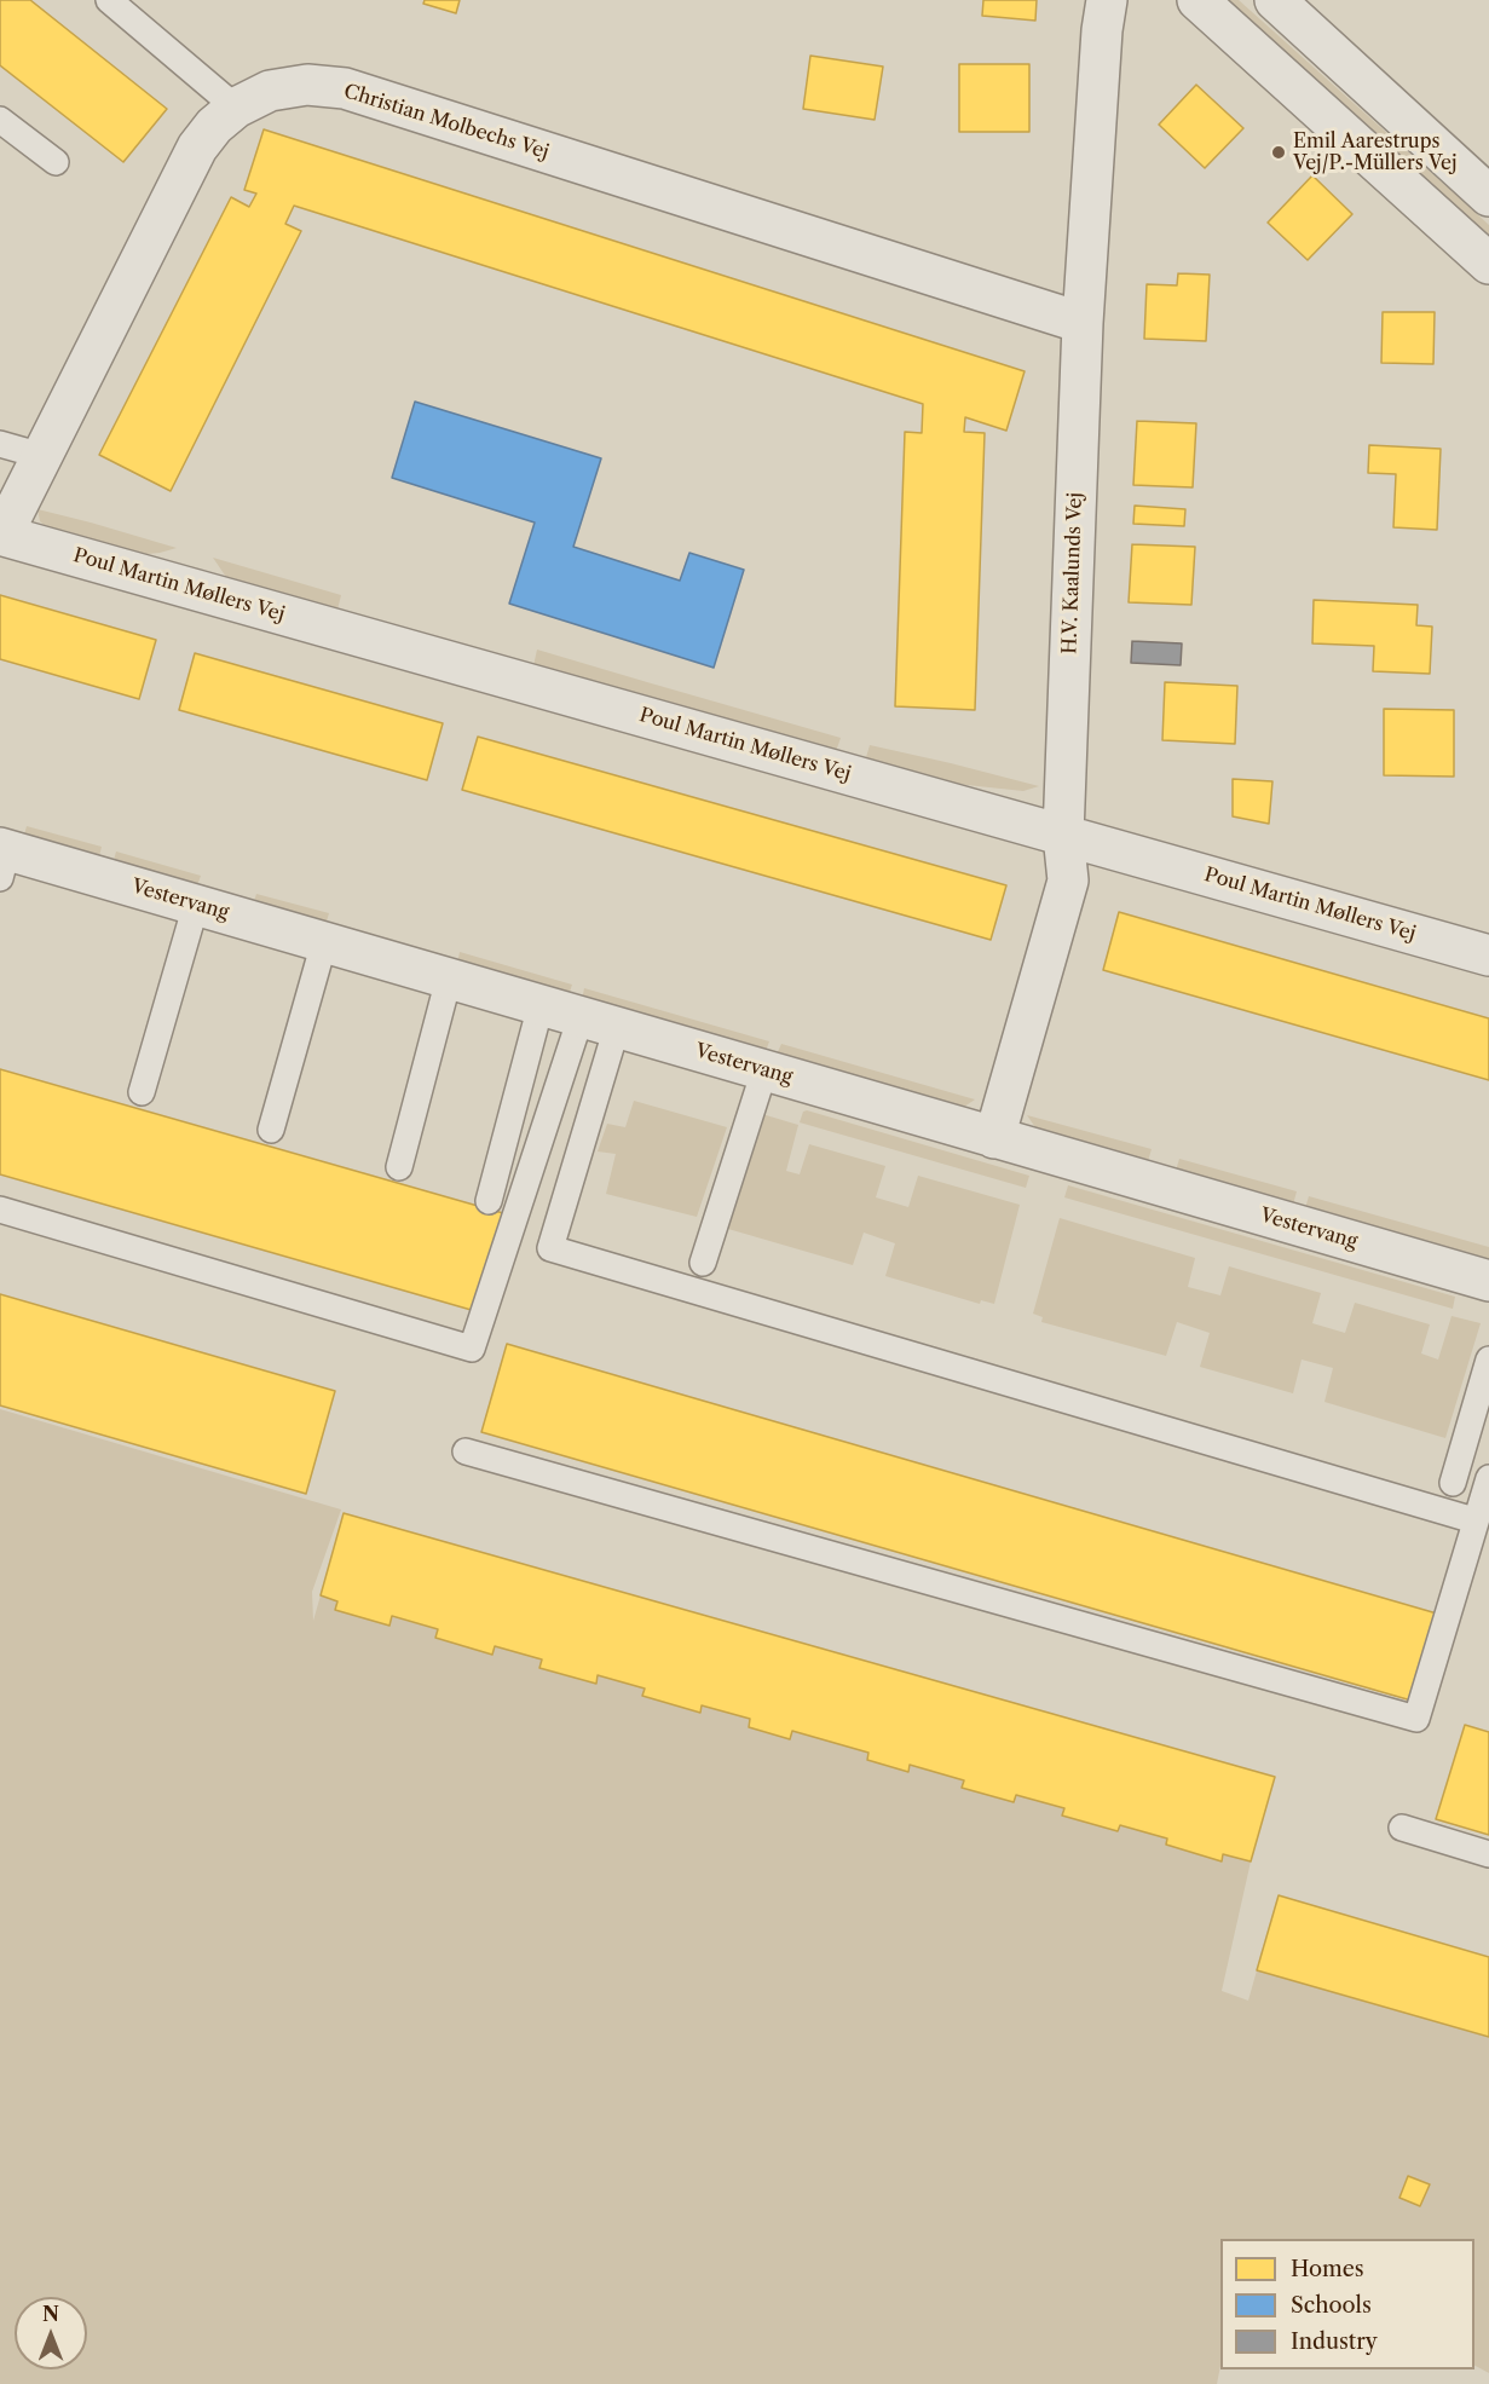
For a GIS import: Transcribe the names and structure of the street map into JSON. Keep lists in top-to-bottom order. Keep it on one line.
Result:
{"streets":{"street":["Christian Molbechs Vej","H.V. Kaalunds Vej","Poul Martin Møllers Vej","Vestervang"]},"crossings":[["Christian Molbechs Vej","H.V. Kaalunds Vej"],["Christian Molbechs Vej","Poul Martin Møllers Vej"],["H.V. Kaalunds Vej","Poul Martin Møllers Vej"],["H.V. Kaalunds Vej","Vestervang"]],"places":["Emil Aarestrups Vej/P.-Müllers Vej"],"legend":["Homes","Schools","Industry"],"north":"top"}
